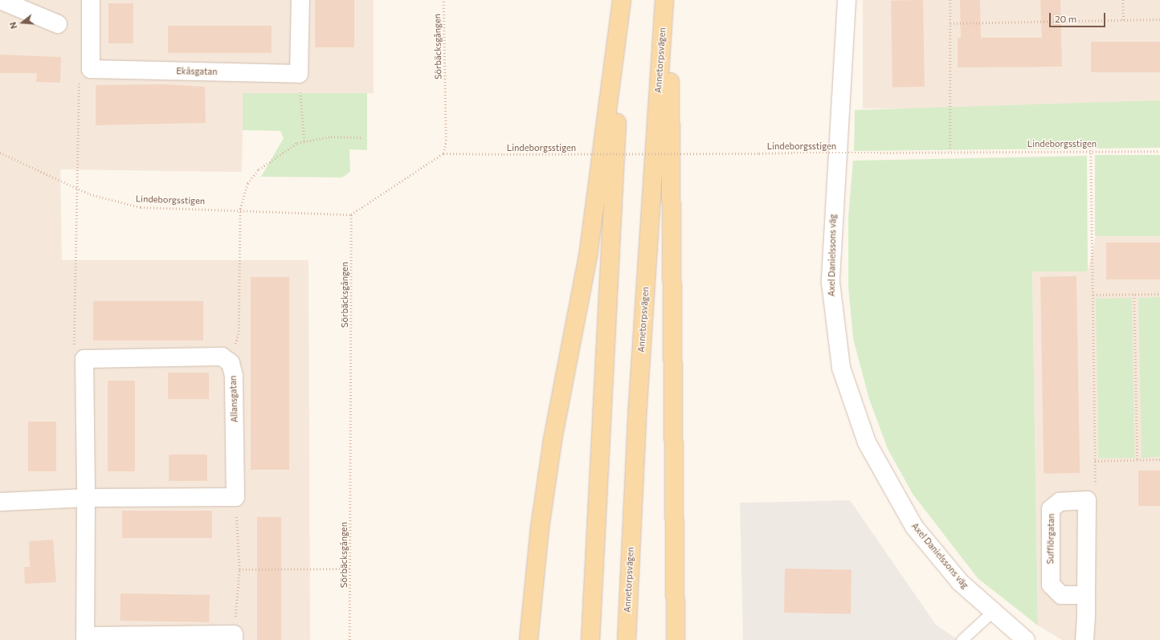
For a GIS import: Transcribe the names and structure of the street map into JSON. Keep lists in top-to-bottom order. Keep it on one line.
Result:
{"streets":{"main road":["Annetorpsvägen"],"street":["Ekåsgatan","Axel Danielssons väg","Allansgatan","Sufflörgatan"],"path":["Sörbäcksgången","Lindeborgsstigen"]},"crossings":[["Sörbäcksgången","Lindeborgsstigen"]],"scale_bar":"20 m","north":"left"}
